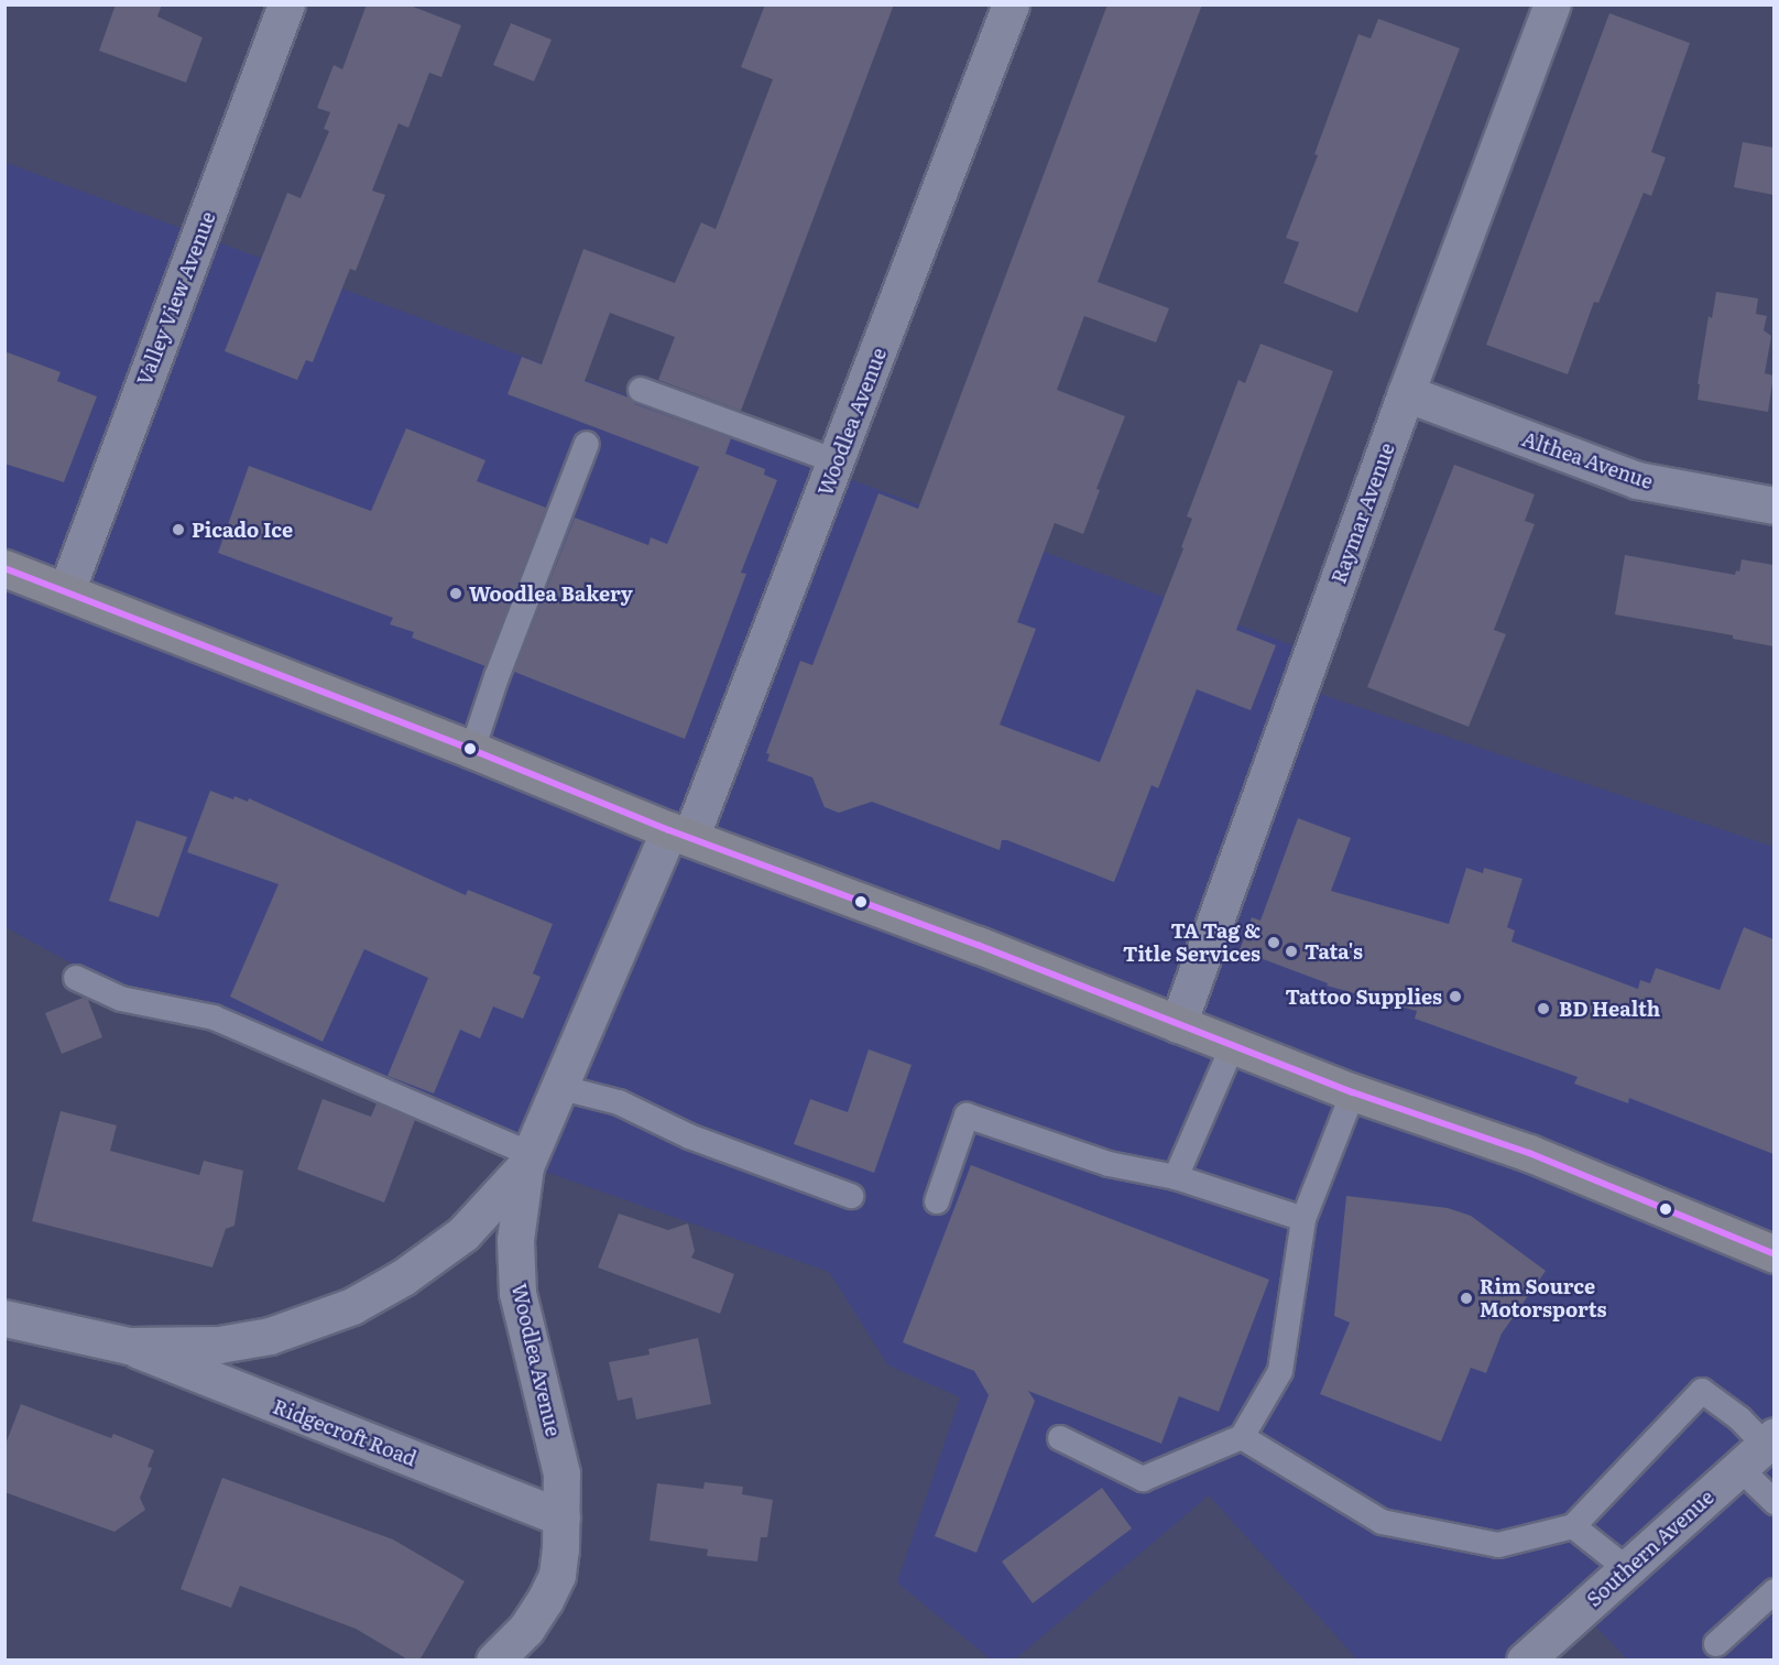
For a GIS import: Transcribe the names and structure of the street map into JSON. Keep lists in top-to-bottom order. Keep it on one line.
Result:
{"streets":{"street":["Valley View Avenue","Woodlea Avenue","Althea Avenue","Raymar Avenue","Ridgecroft Road","Southern Avenue"]},"crossings":[["Woodlea Avenue","Ridgecroft Road"],["Althea Avenue","Raymar Avenue"]],"places":["Picado Ice","Woodlea Bakery","TA Tag & Title Services","Tata's","Tattoo Supplies","BD Health","Rim Source Motorsports"]}
